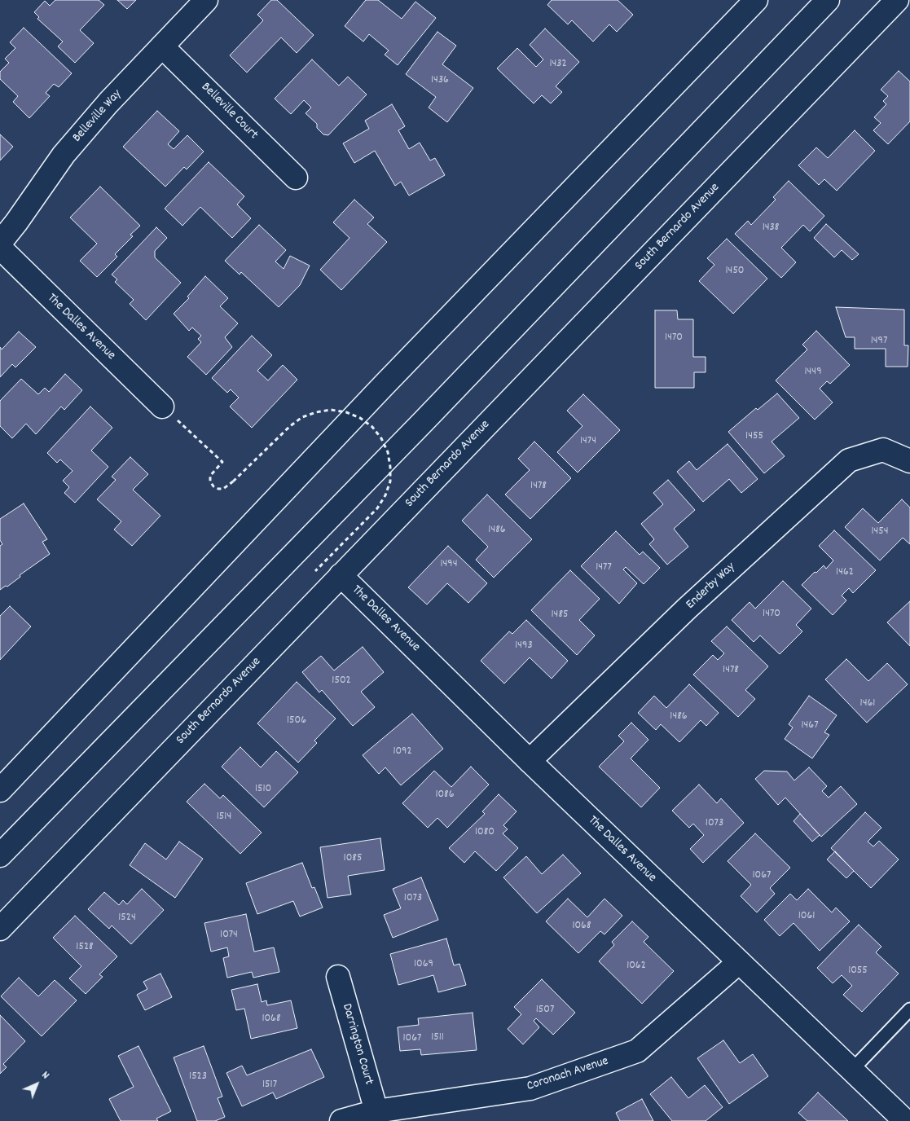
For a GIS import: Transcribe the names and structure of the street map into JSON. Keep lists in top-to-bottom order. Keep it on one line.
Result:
{"streets":{"main road":["Belleville Court","Belleville Way","South Bernardo Avenue","The Dalles Avenue","Enderby Way","Darrington Court","Coronach Avenue"]},"crossings":[["Belleville Court","Belleville Way"],["South Bernardo Avenue","The Dalles Avenue"],["The Dalles Avenue","Enderby Way"],["The Dalles Avenue","Coronach Avenue"],["Darrington Court","Coronach Avenue"]],"house_numbers":["1432","1436","1438","1450","1470","1497","1449","1455","1474","1478","1486","1454","1494","1477","1462","1470","1485","1493","1478","1502","1461","1486","1506","1467","1092","1510","1086","1514","1073","1080","1085","1067","1073","1061","1524","1068","1074","1528","1069","1062","1055","1507","1068","1511","1067","1523","1517"],"north":"top right"}
